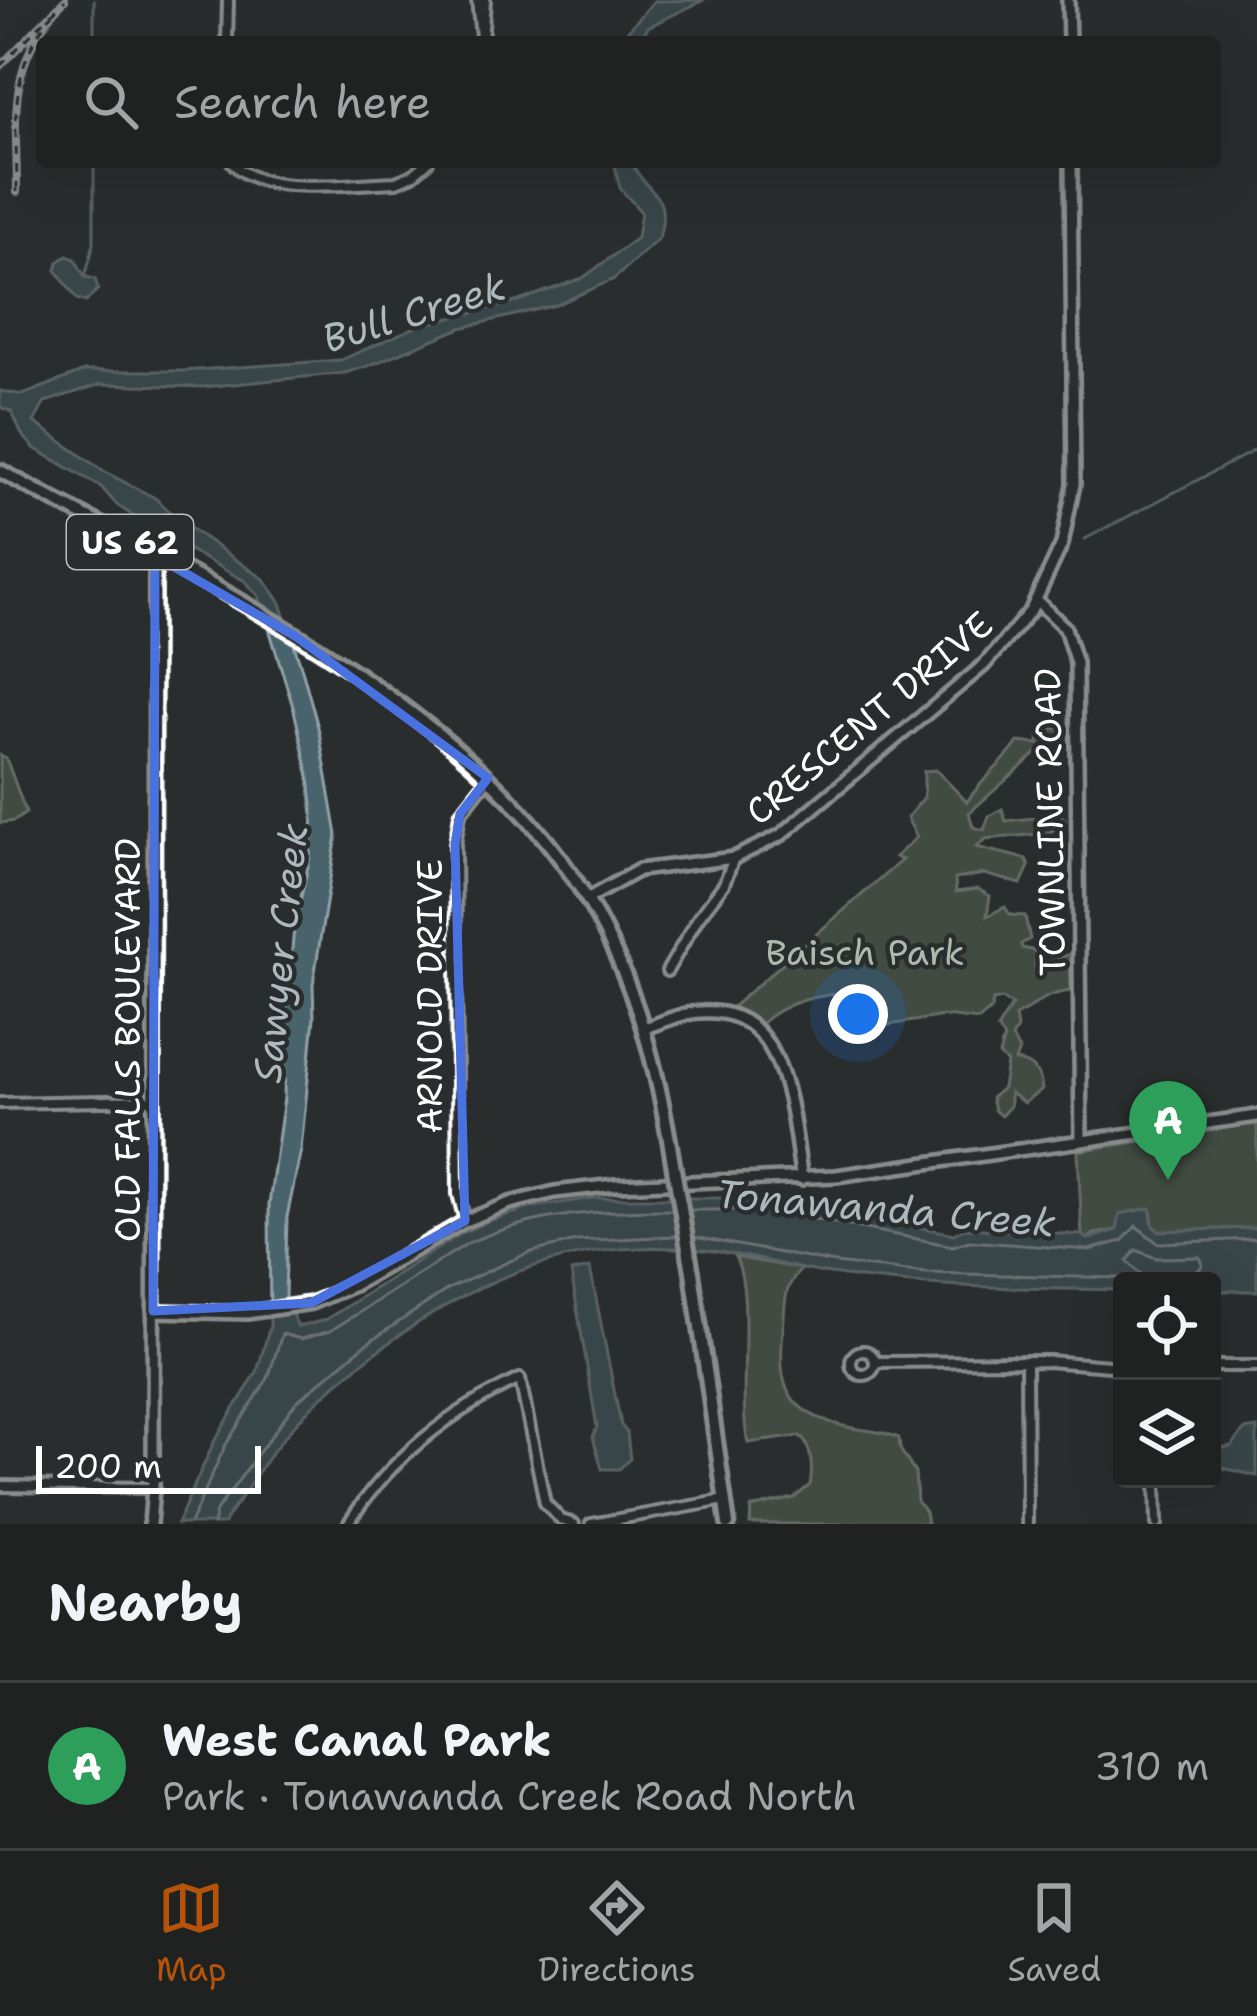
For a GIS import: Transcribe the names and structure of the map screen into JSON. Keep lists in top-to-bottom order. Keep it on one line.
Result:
{"streets":{"main road":["US 62"],"street":["CRESCENT DRIVE","TOWNLINE ROAD","ARNOLD DRIVE","OLD FALLS BOULEVARD"]},"crossings":[["US 62","CRESCENT DRIVE"],["US 62","ARNOLD DRIVE"],["US 62","OLD FALLS BOULEVARD"],["CRESCENT DRIVE","TOWNLINE ROAD"]],"water":["Bull Creek","Sawyer Creek","Tonawanda Creek"],"parks":["Baisch Park"],"scale_bar":"200 m","page":{"search":"Search here","pins":"A","scale":"200 m","heading":"Nearby","list":[{"mark":"A","name":"West Canal Park","note":"Park · Tonawanda Creek Road North","value":"310 m"}],"nav":["Map","Directions","Saved"]}}
